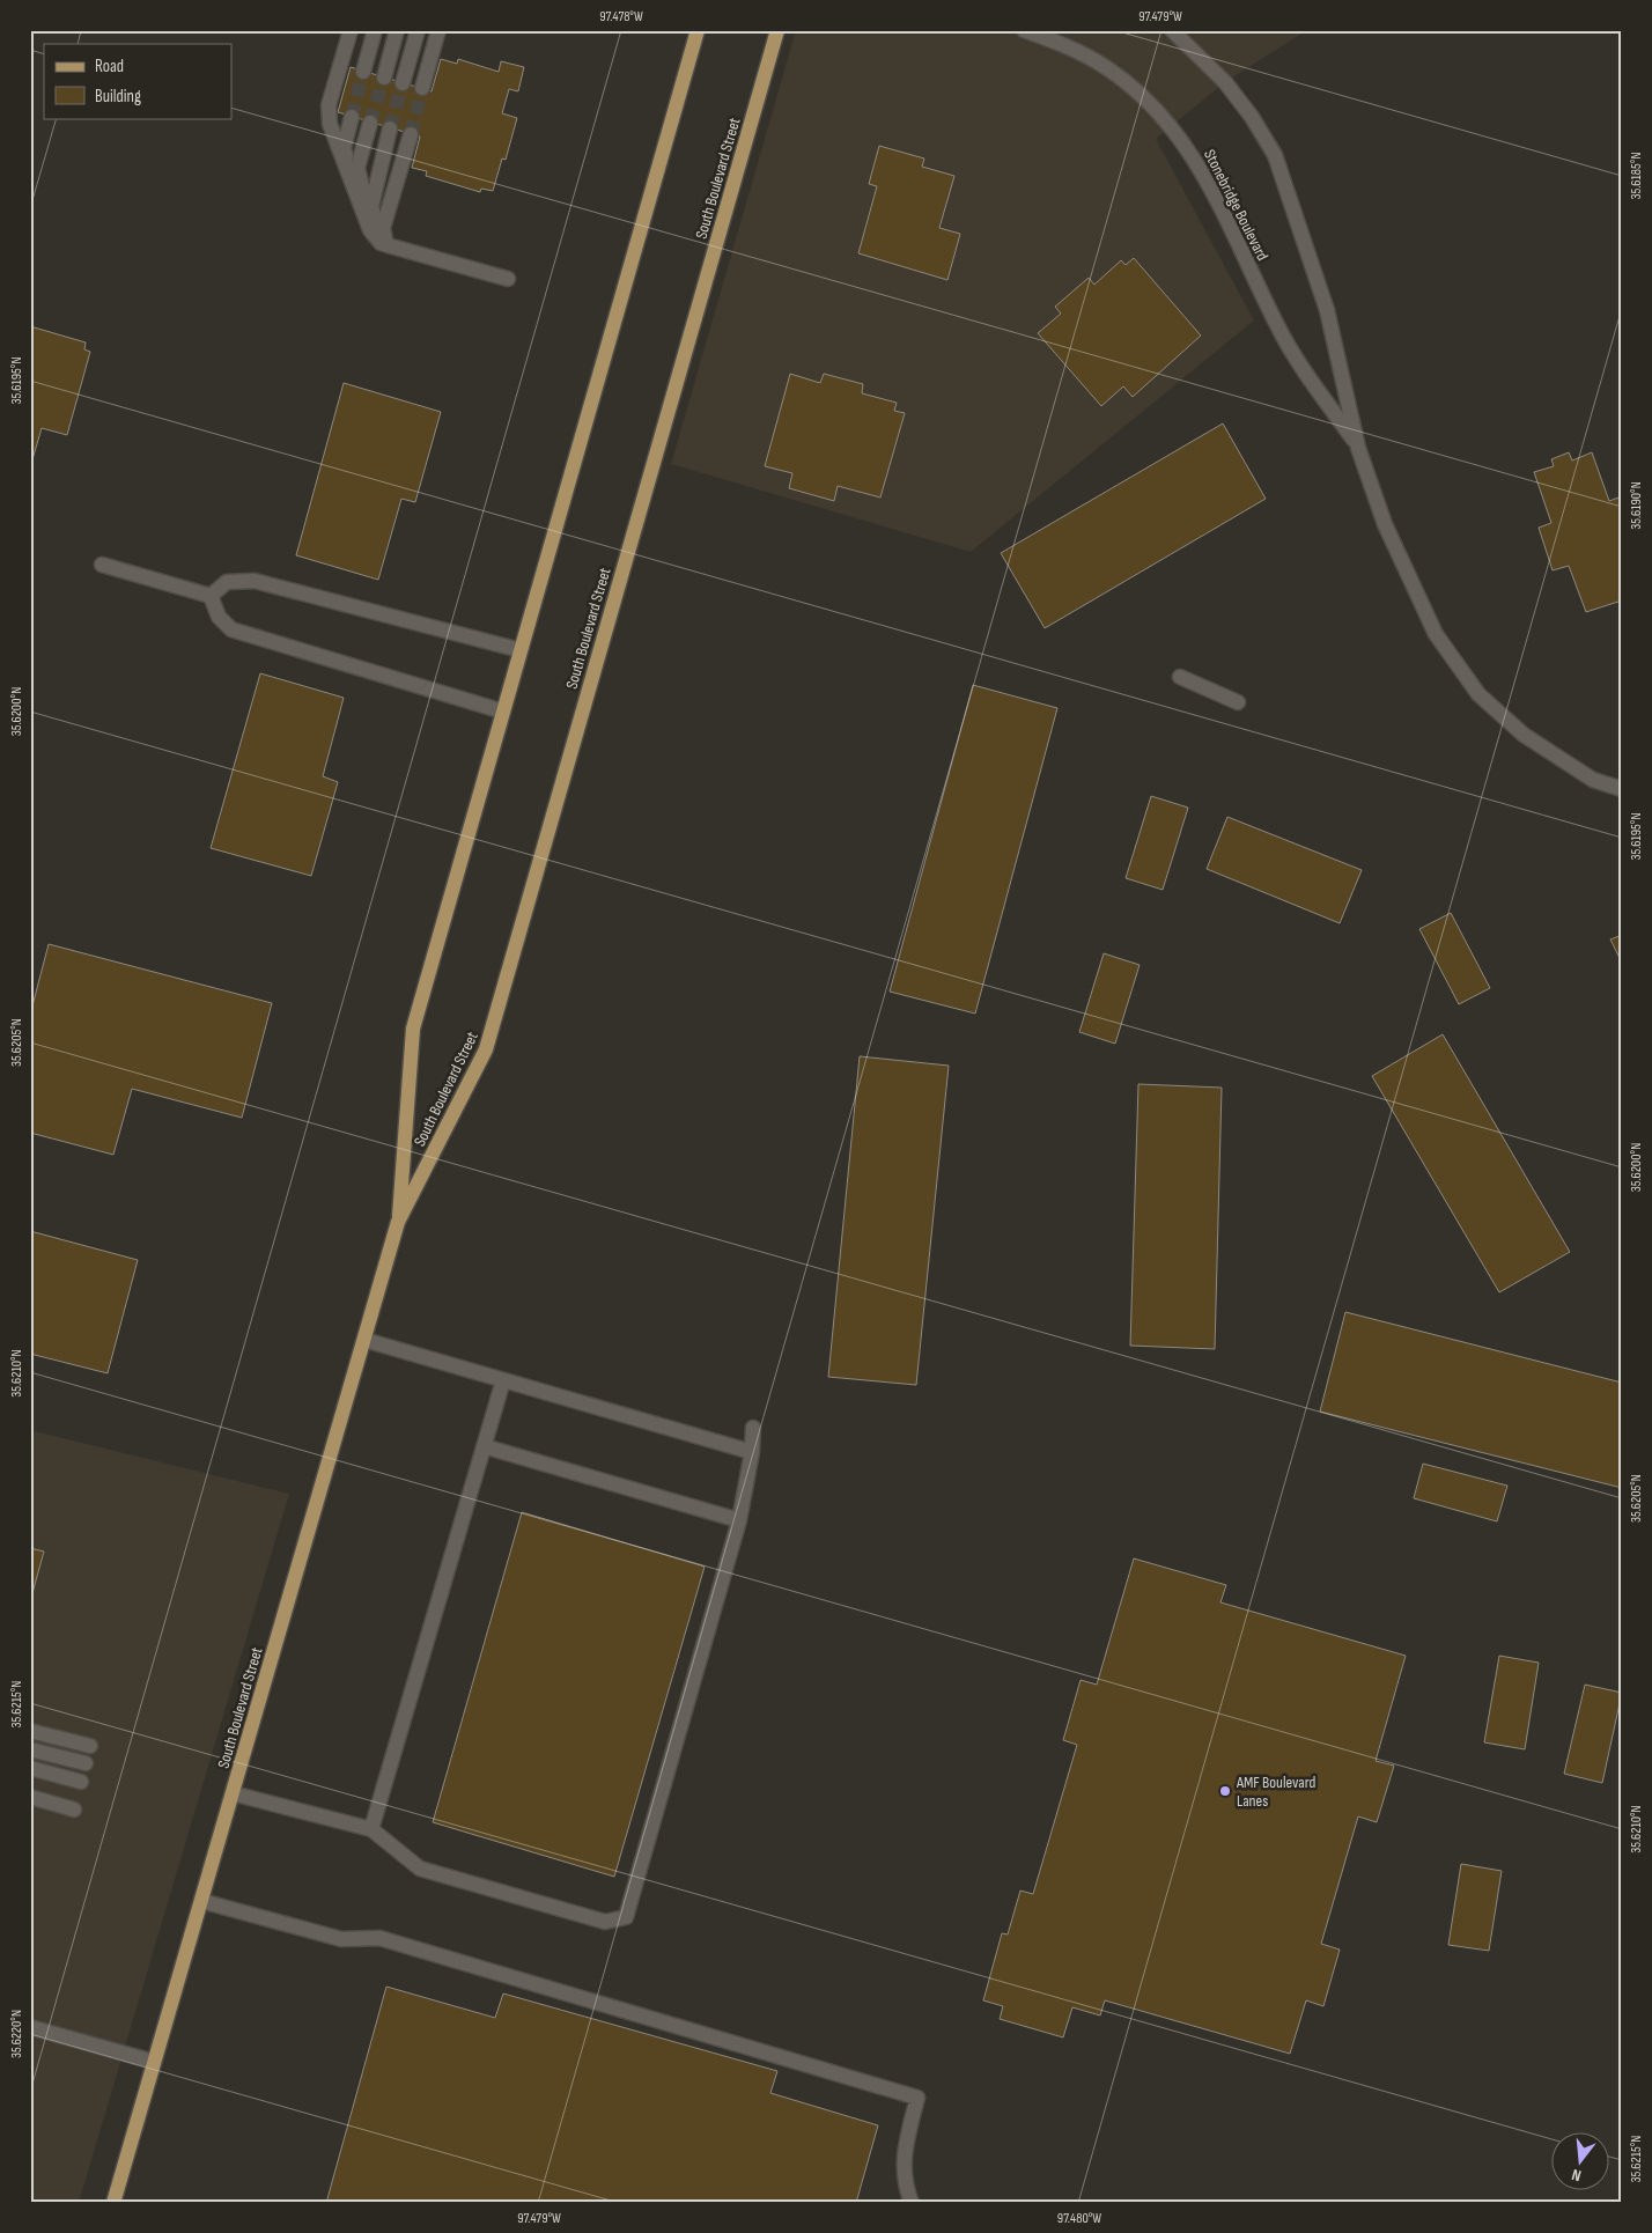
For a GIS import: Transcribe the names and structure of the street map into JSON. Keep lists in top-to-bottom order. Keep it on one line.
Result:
{"streets":{"main road":["South Boulevard Street"],"street":["Stonebridge Boulevard"]},"places":["AMF Boulevard Lanes"],"legend":["Road","Building"],"north":"bottom","coordinates":["97.478°W","97.479°W","35.6185°N","35.6195°N","35.6190°N","35.6200°N","35.6205°N","35.6210°N","35.6215°N","35.6220°N","97.480°W"]}
